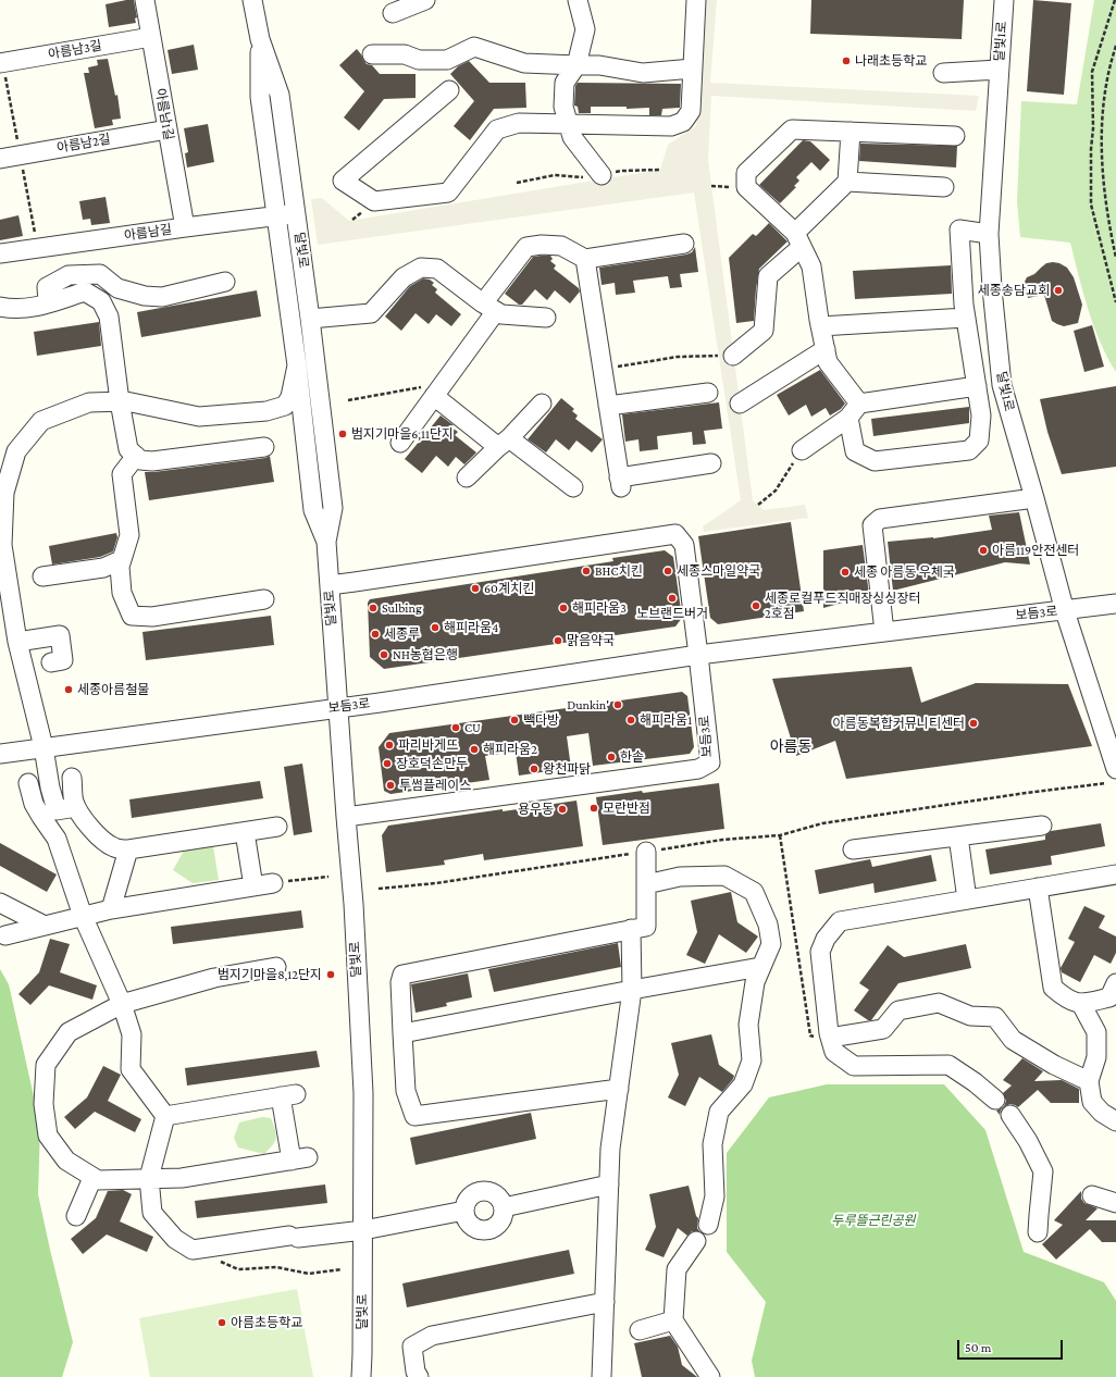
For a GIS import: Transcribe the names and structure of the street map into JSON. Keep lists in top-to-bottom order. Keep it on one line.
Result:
{"streets":{"street":["달빛1로","아름남3길","아름남1길","아름남2길","아름남길","달빛로","보듬3로"]},"crossings":[["달빛1로","보듬3로"],["아름남3길","아름남1길"],["아름남1길","아름남2길"],["아름남1길","아름남길"],["아름남길","달빛로"],["달빛로","보듬3로"]],"districts":["아름동"],"parks":["두루뜰근린공원"],"places":["나래초등학교","세종송담교회","범지기마을6,11단지","아름119안전센터","BHC치킨","세종스마일약국","세종 아름동 우체국","60계치킨","노브랜드버거","세종로컬푸드직매장싱싱장터 2호점","Sulbing","해피라움3","해피라움4","세종루","맑음약국","NH농협은행","세종아름철물","Dunkin'","빽다방","해피라움1","아름동복합커뮤니티센터","CU","파리바게뜨","해피라움2","한솥","장호덕손만두","왕천파닭","투썸플레이스","모란반점","용우동","범지기마을8,12단지","아름초등학교"],"scale_bar":"50 m"}
